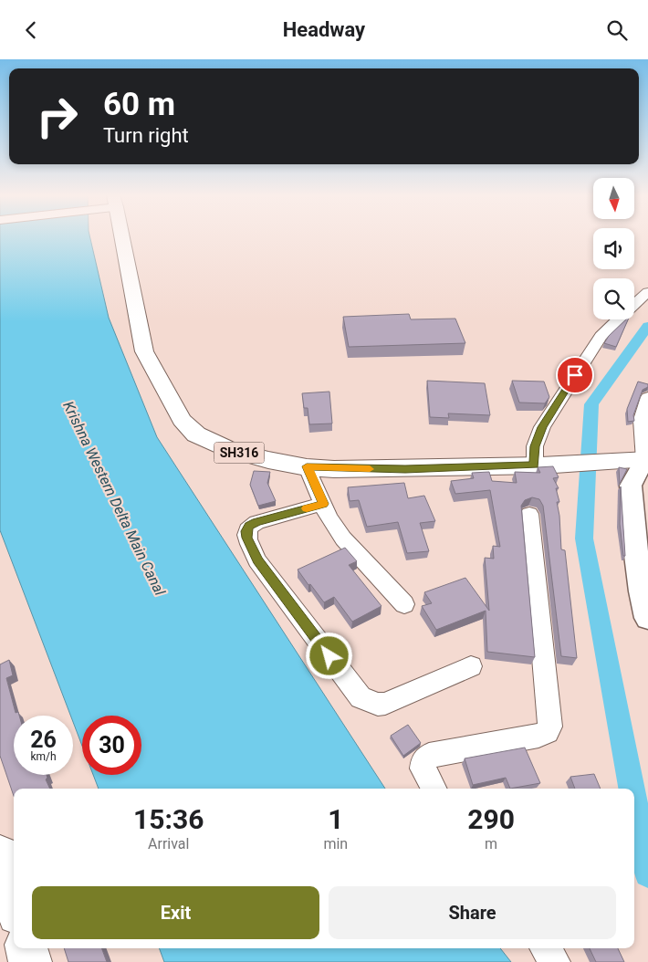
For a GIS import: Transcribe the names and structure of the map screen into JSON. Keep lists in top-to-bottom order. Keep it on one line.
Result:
{"streets":{"main road":["SH316"]},"water":["Krishna Western Delta Main Canal"],"north":"bottom","page":{"header":"Headway","turn":["60 m","Turn right"],"speed":"26 km/h","limit":"30","eta":["15:36","Arrival","1","min","290","m"],"buttons":["Exit","Share"]}}
